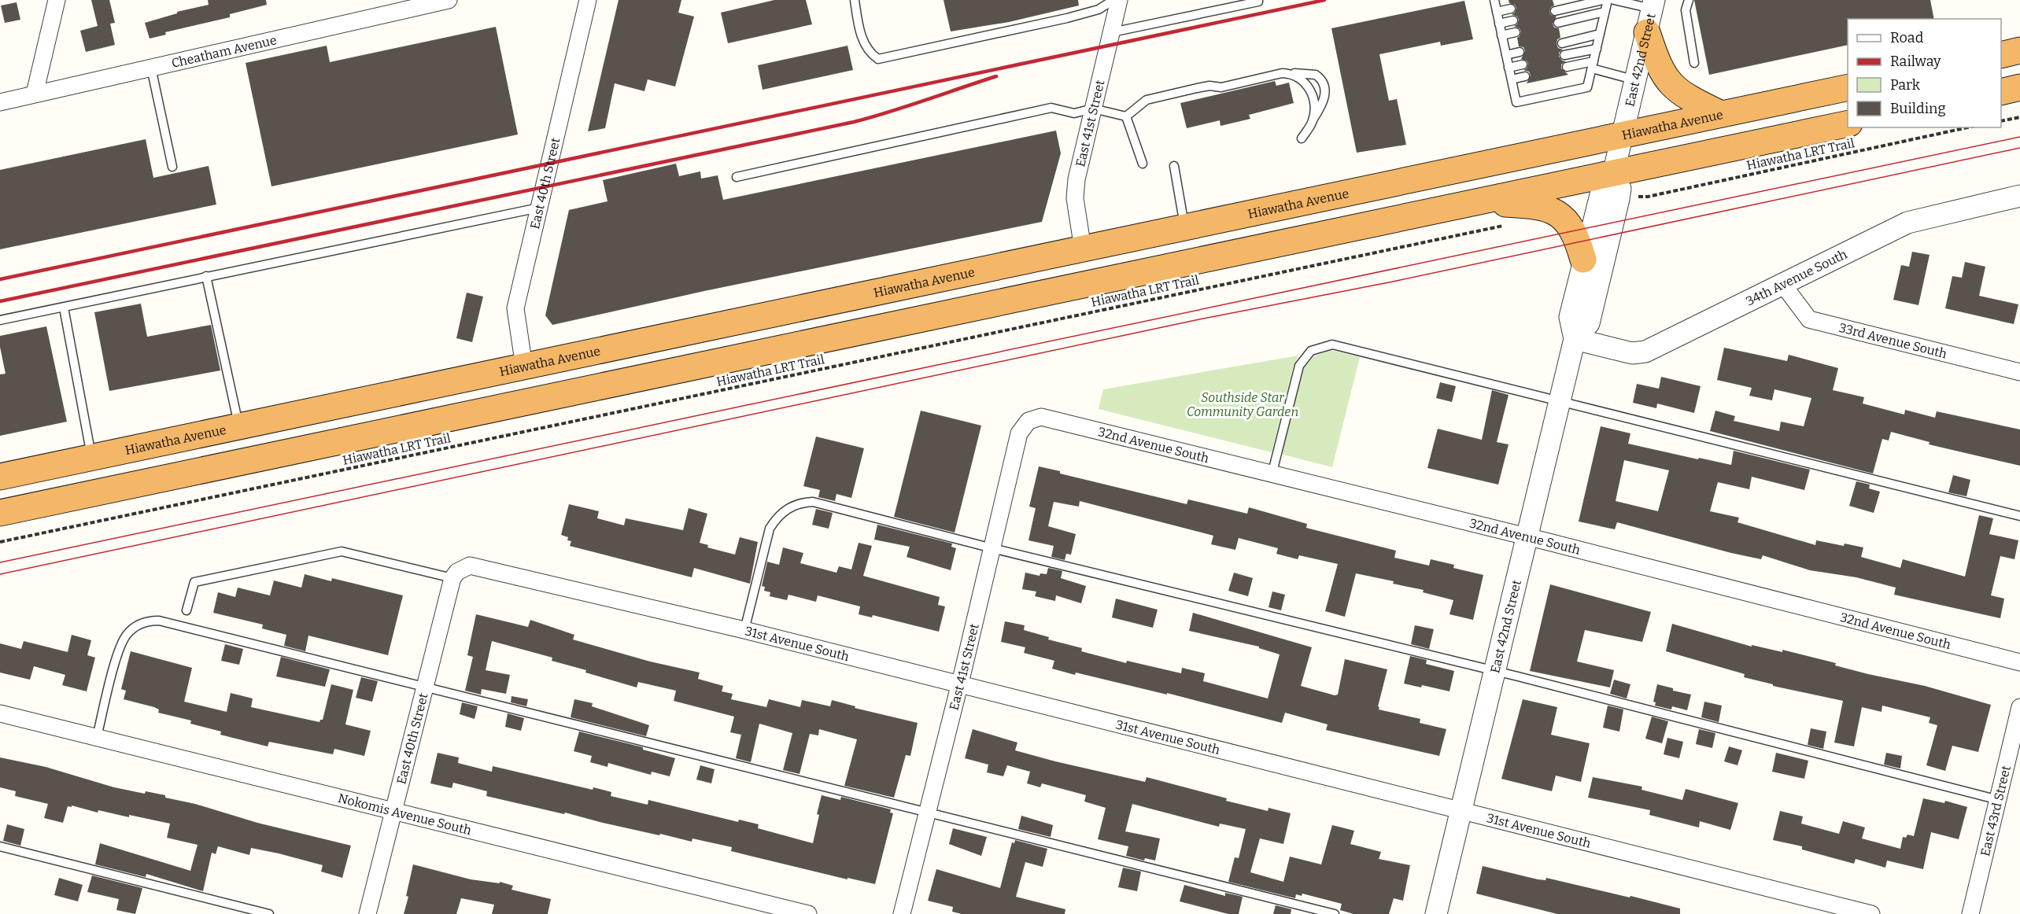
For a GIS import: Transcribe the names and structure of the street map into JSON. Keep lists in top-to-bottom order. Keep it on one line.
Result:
{"streets":{"highway":["Hiawatha Avenue"],"street":["Cheatham Avenue","East 42nd Street","East 41st Street","East 40th Street","34th Avenue South","33rd Avenue South","32nd Avenue South","31st Avenue South","East 43rd Street","Nokomis Avenue South"],"path":["Hiawatha LRT Trail"]},"crossings":[["East 42nd Street","Hiawatha Avenue"],["East 42nd Street","34th Avenue South"],["East 42nd Street","32nd Avenue South"],["East 42nd Street","31st Avenue South"],["East 41st Street","Hiawatha Avenue"],["East 41st Street","32nd Avenue South"],["East 41st Street","31st Avenue South"],["Hiawatha Avenue","East 40th Street"],["East 40th Street","31st Avenue South"],["East 40th Street","Nokomis Avenue South"],["34th Avenue South","33rd Avenue South"]],"parks":["Southside Star Community Garden"],"legend":["Road","Railway","Park","Building"]}
